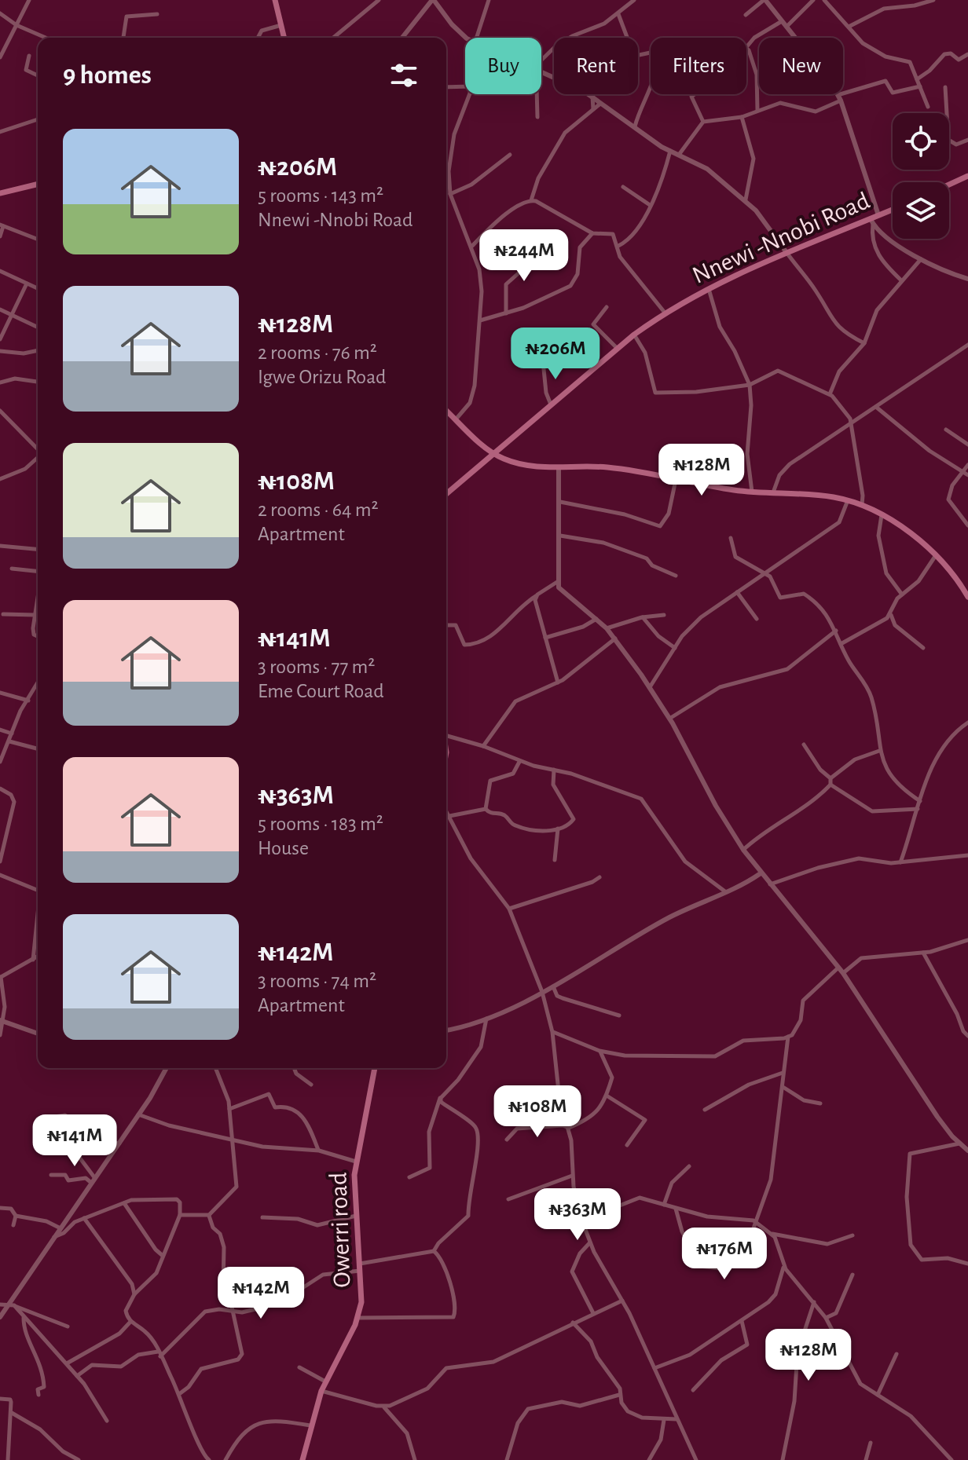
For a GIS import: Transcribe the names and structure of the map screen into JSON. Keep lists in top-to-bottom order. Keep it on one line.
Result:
{"streets":{"main road":["Nnewi -Nnobi Road","Owerri road"]},"page":{"chip":["Buy","Rent","Filters","New"],"heading":"9 homes","list":[{"name":"₦206M","note":"5 rooms · 143 m² · Nnewi -Nnobi Road"},{"name":"₦128M","note":"2 rooms · 76 m² · Igwe Orizu Road"},{"name":"₦108M","note":"2 rooms · 64 m² · Apartment"},{"name":"₦141M","note":"3 rooms · 77 m² · Eme Court Road"},{"name":"₦363M","note":"5 rooms · 183 m² · House"},{"name":"₦142M","note":"3 rooms · 74 m² · Apartment"}],"price":["₦244M","₦206M","₦128M","₦108M","₦141M","₦363M","₦176M","₦142M","₦128M"]}}
